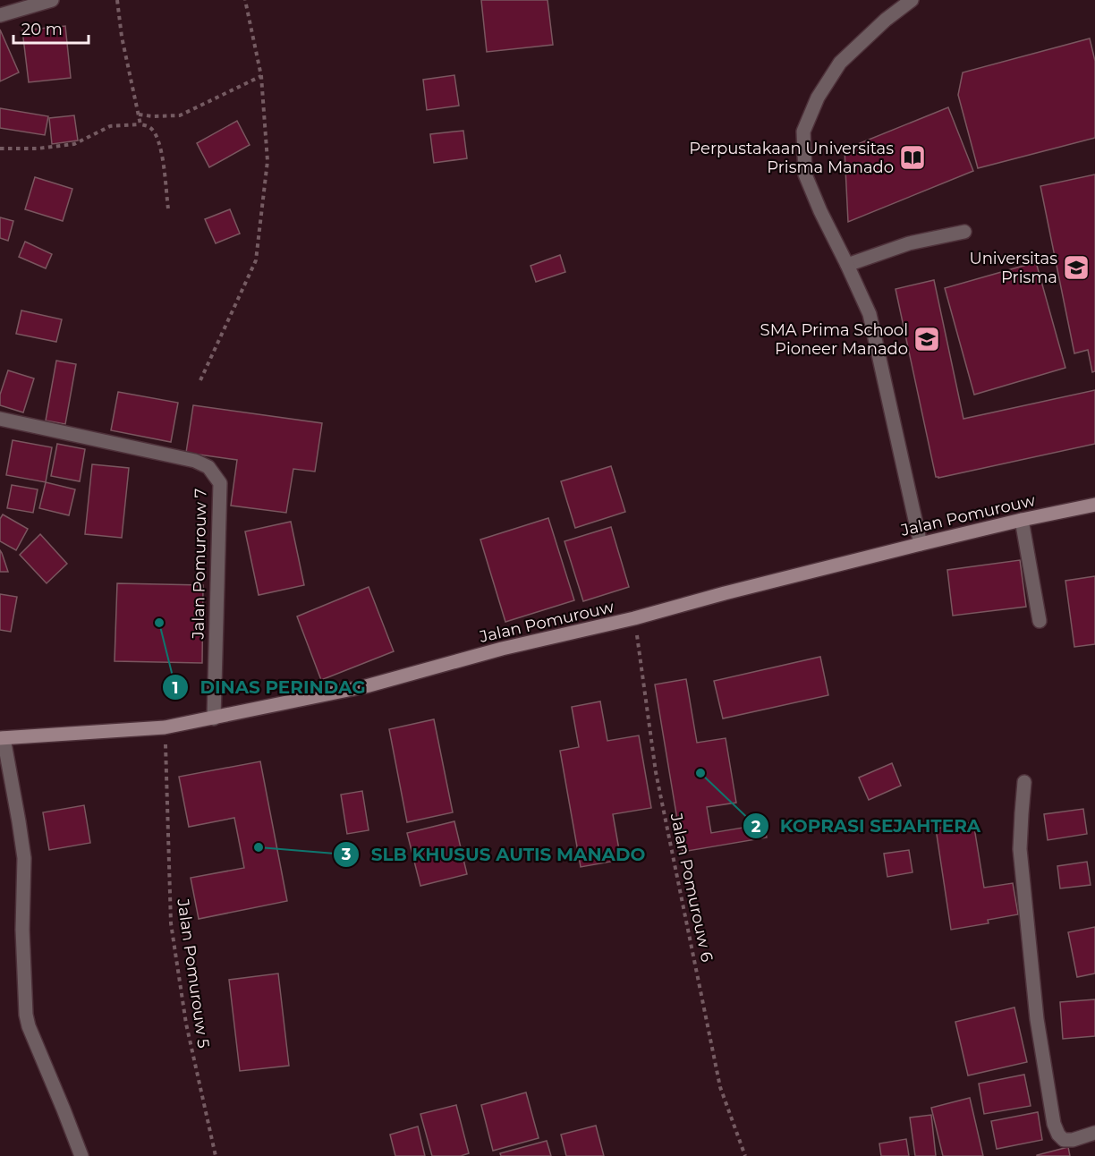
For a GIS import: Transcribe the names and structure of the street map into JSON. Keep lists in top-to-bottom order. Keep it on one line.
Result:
{"streets":{"main road":["Jalan Pomurouw"],"street":["Jalan Pomurouw 7"],"path":["Jalan Pomurouw 6","Jalan Pomurouw 5"]},"crossings":[["Jalan Pomurouw","Jalan Pomurouw 7"],["Jalan Pomurouw","Jalan Pomurouw 6"],["Jalan Pomurouw","Jalan Pomurouw 5"]],"places":{"library":["Perpustakaan Universitas Prisma Manado"],"school or university":["Universitas Prisma","SMA Prima School Pioneer Manado"],"other":["DINAS PERINDAG","KOPRASI SEJAHTERA","SLB KHUSUS AUTIS MANADO"]},"scale_bar":"20 m"}
